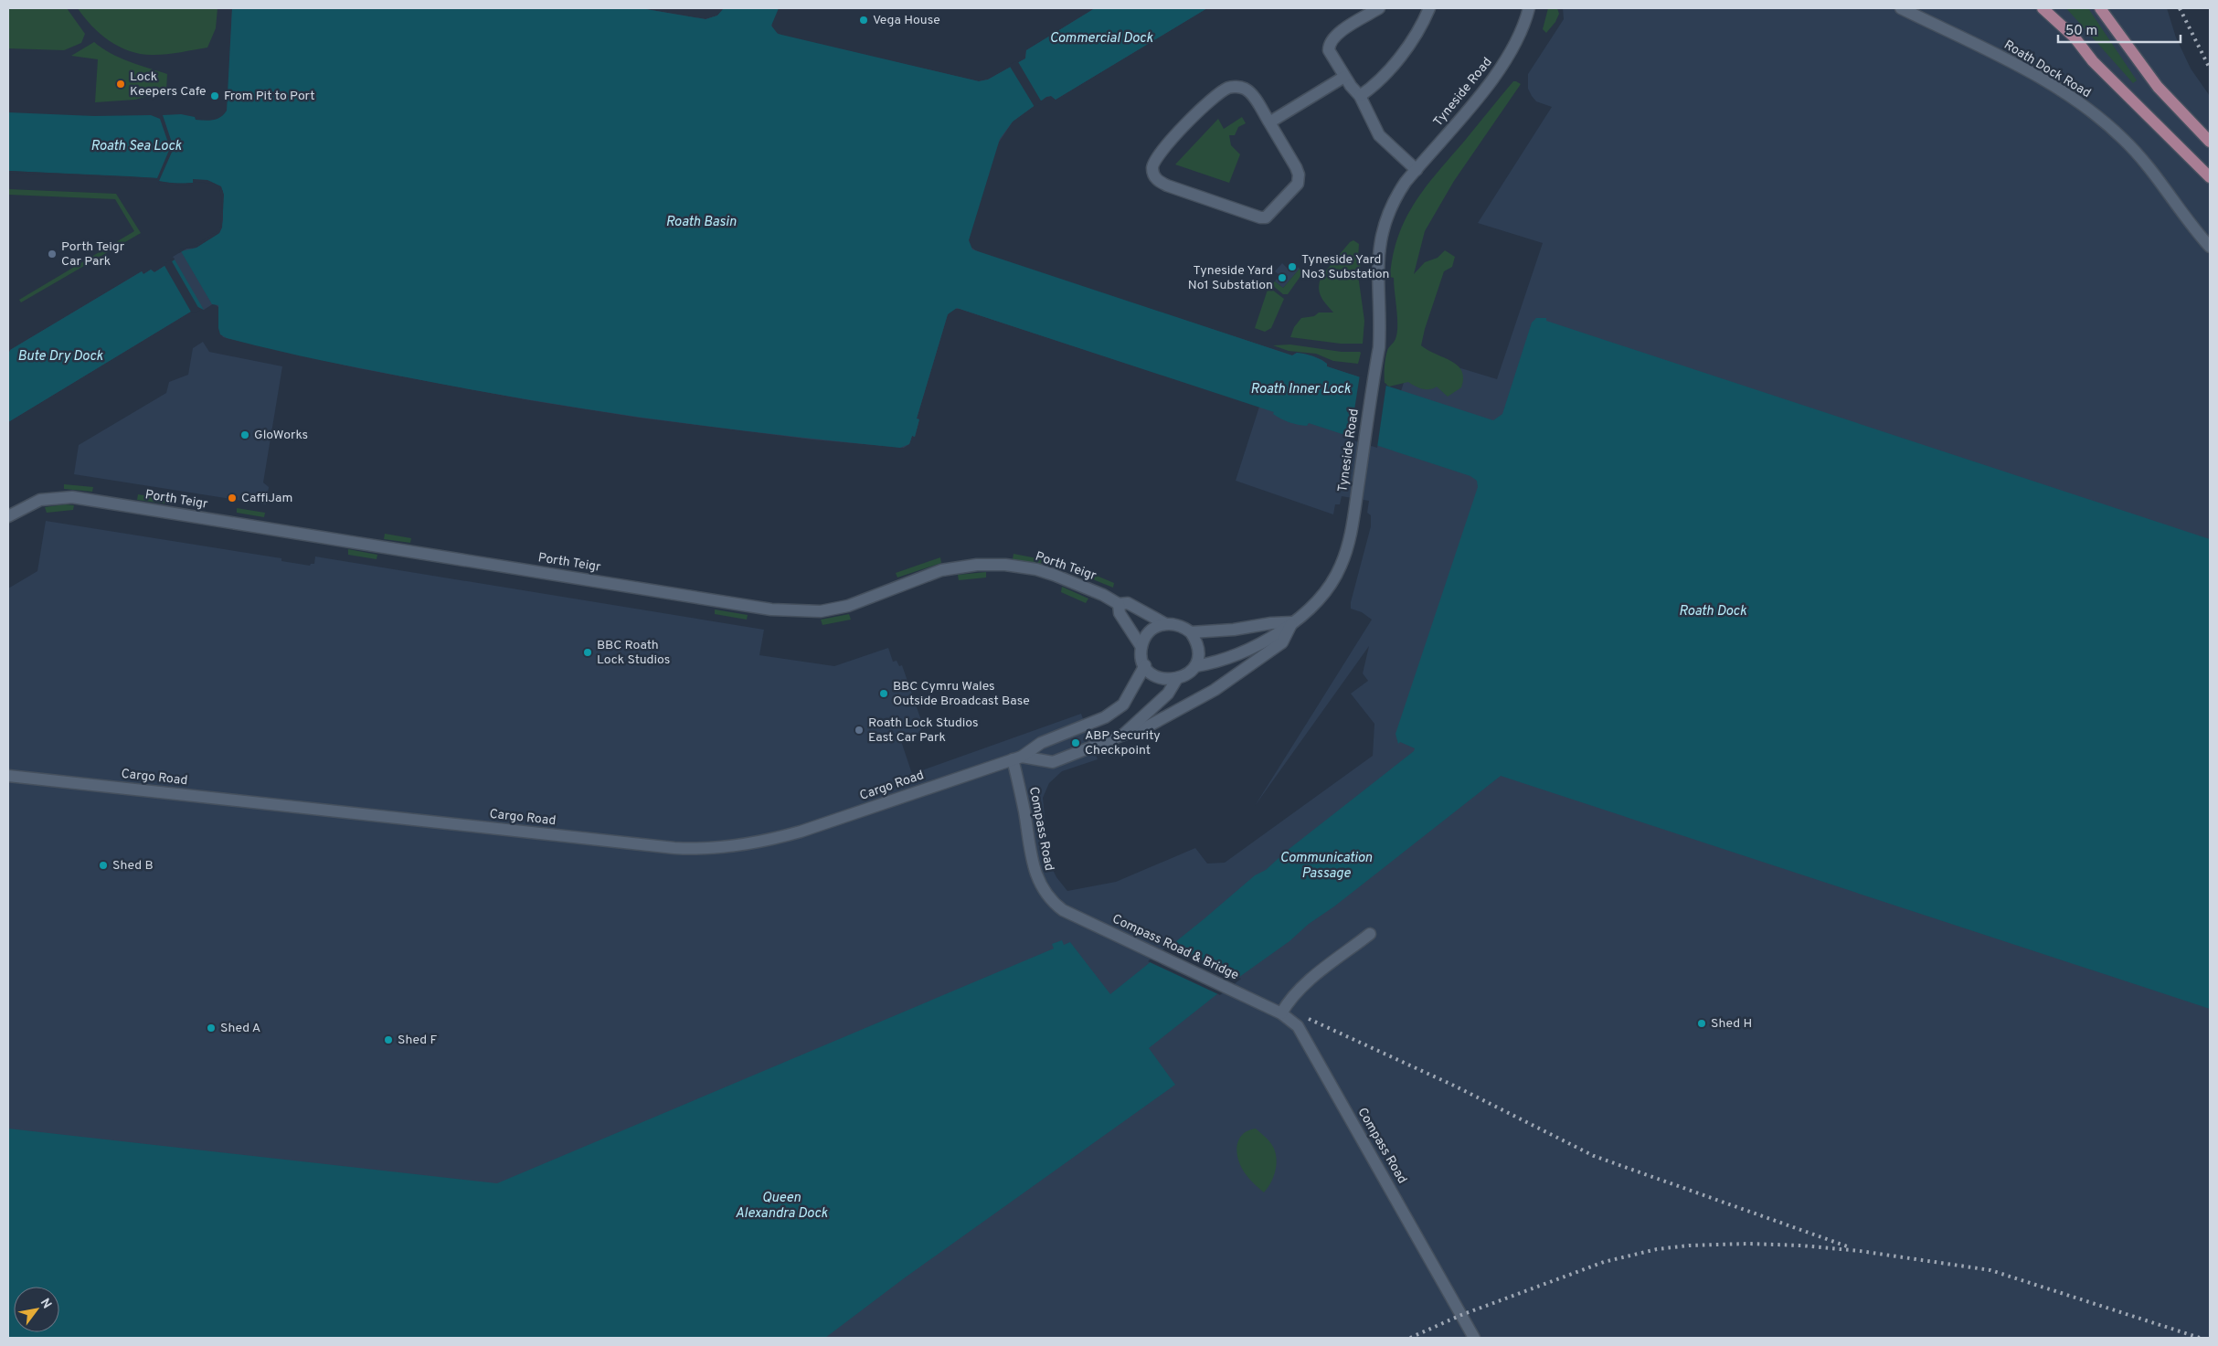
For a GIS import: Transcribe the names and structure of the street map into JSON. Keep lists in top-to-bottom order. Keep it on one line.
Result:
{"streets":{"street":["Roath Dock Road","Tyneside Road","Porth Teigr","Cargo Road","Compass Road","Compass Road & Bridge"]},"crossings":[["Cargo Road","Compass Road"],["Compass Road","Compass Road & Bridge"]],"water":["Commercial Dock","Roath Sea Lock","Roath Basin","Bute Dry Dock","Roath Inner Lock","Roath Dock","Communication Passage","Queen Alexandra Dock"],"places":["Vega House","Lock Keepers Cafe","From Pit to Port","Porth Teigr Car Park","Tyneside Yard No3 Substation","Tyneside Yard No1 Substation","GloWorks","CaffiJam","BBC Roath Lock Studios","BBC Cymru Wales Outside Broadcast Base","Roath Lock Studios East Car Park","ABP Security Checkpoint","Shed B","Shed H","Shed A","Shed F"],"scale_bar":"50 m","north":"top right"}
